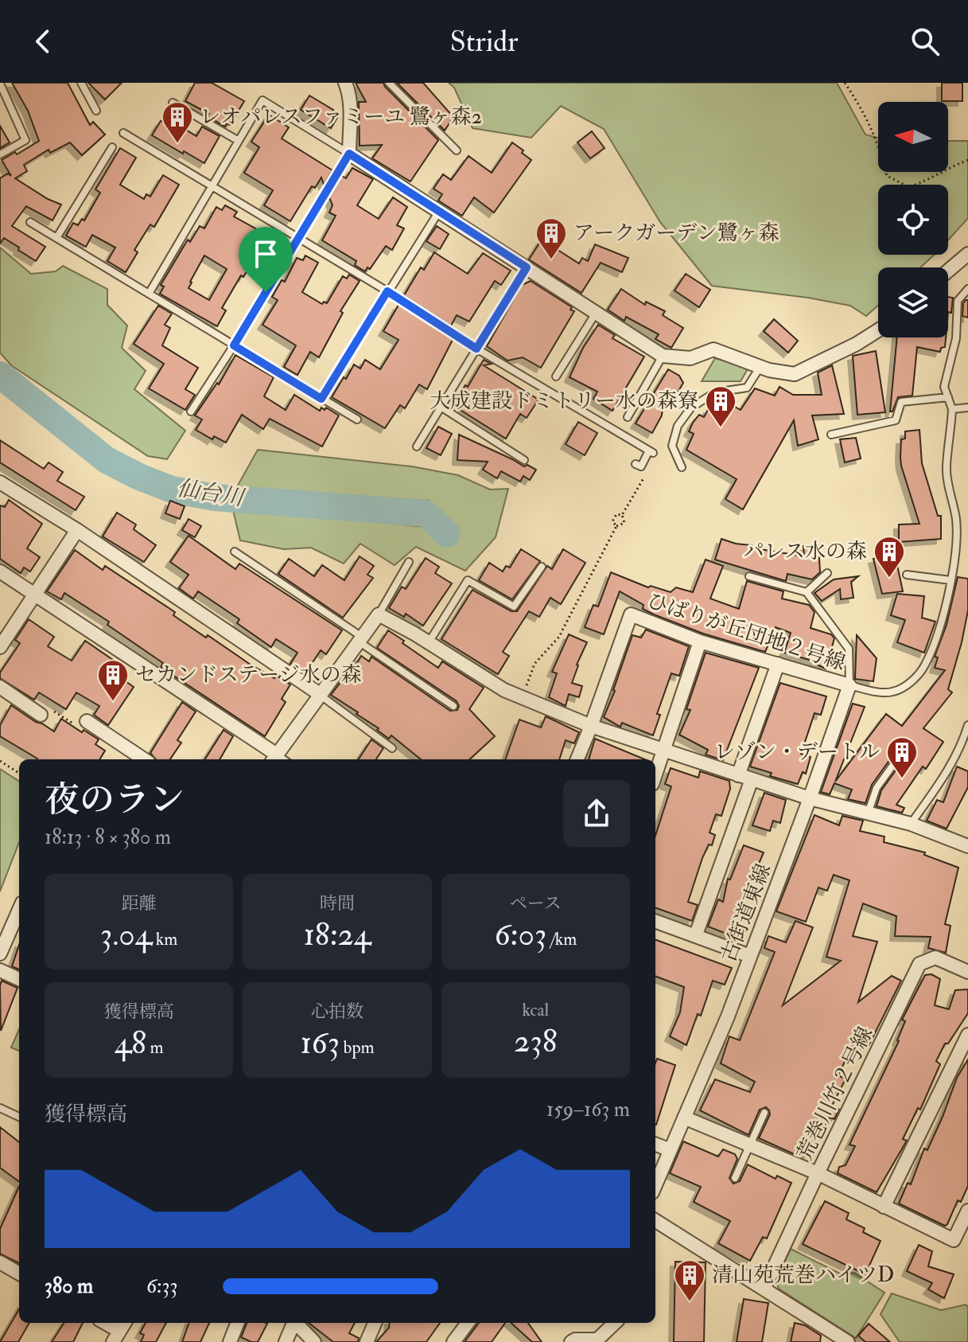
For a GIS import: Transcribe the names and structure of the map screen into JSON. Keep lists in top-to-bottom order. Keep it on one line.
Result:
{"streets":{"street":["ひばりが丘団地２号線","古街道東線","荒巻川竹２号線"]},"crossings":[["ひばりが丘団地２号線","古街道東線"]],"water":["仙台川"],"places":{"building":["レオパレスファミーユ 鷺ヶ森2","アークガーデン鷺ヶ森","大成建設ドミトリー水の森寮","パレス水の森","セカンドステージ水の森","レゾン・デートル","清山苑荒巻ハイツD"]},"north":"left","page":{"header":"Stridr","heading":["夜のラン","18:13 · 8 × 380 m"],"stats":[["距離","3.04 km"],["時間","18:24"],["ペース","6:03 /km"],["獲得標高","48 m"],["心拍数","163 bpm"],["kcal","238"]],"chart":["獲得標高","159–163 m"],"list":[{"name":"380 m","note":"6:33"}]}}
